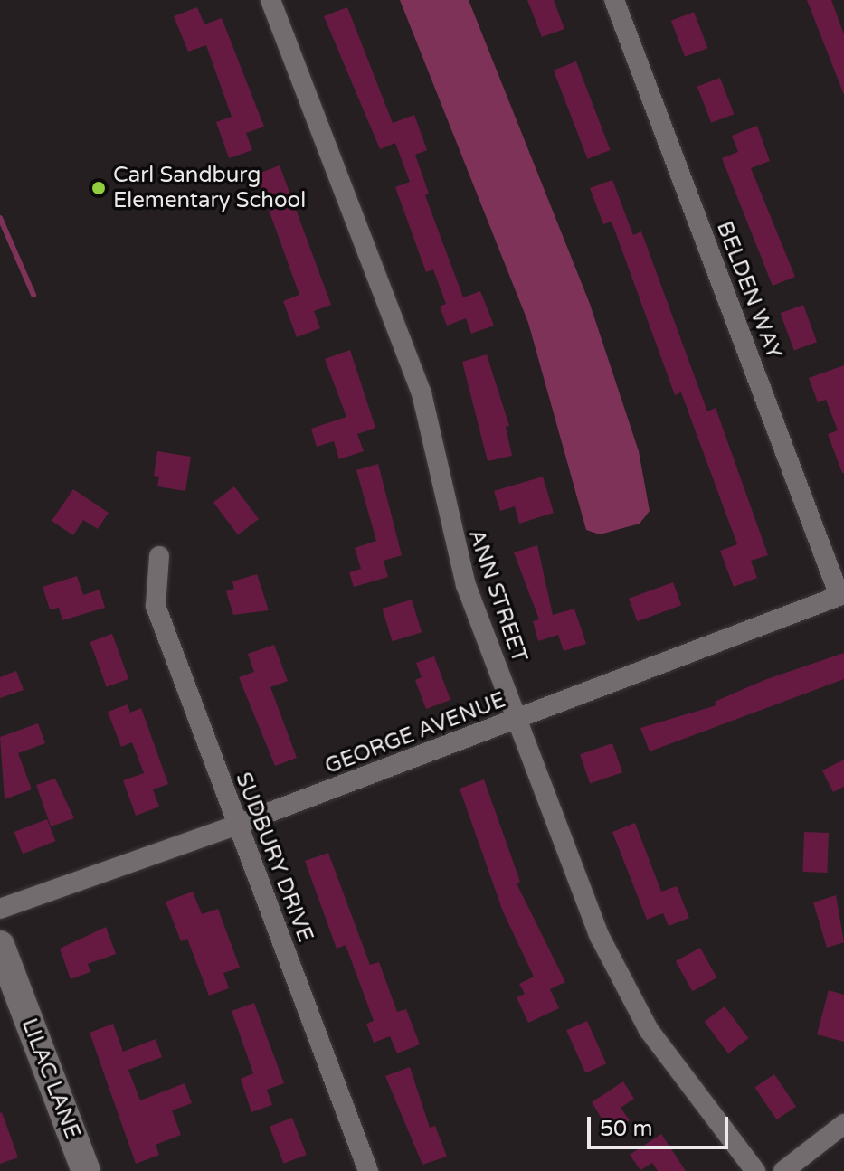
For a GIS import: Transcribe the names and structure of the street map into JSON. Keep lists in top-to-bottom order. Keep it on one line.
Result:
{"streets":{"street":["BELDEN WAY","ANN STREET","GEORGE AVENUE","SUDBURY DRIVE","LILAC LANE"]},"crossings":[["BELDEN WAY","GEORGE AVENUE"],["ANN STREET","GEORGE AVENUE"],["GEORGE AVENUE","SUDBURY DRIVE"]],"places":["Carl Sandburg Elementary School"],"scale_bar":"50 m"}
